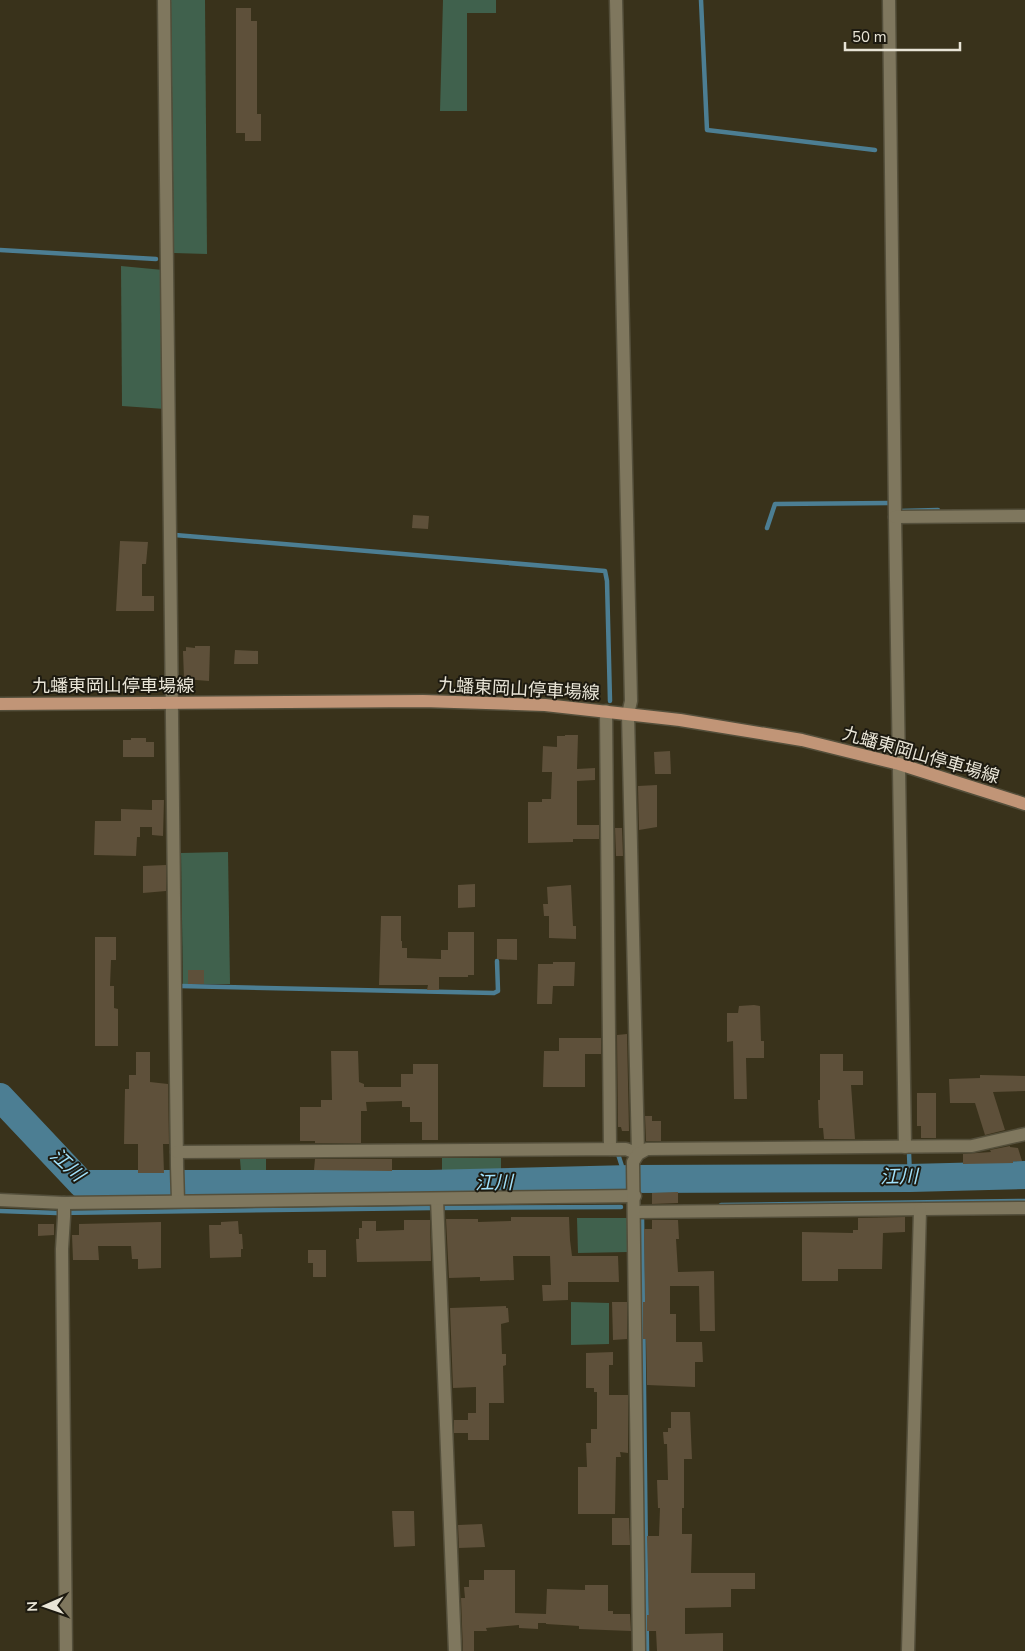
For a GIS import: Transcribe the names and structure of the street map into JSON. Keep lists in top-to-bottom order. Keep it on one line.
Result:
{"streets":{"main road":["九蟠東岡山停車場線"]},"water":["江川"],"scale_bar":"50 m","north":"left"}
